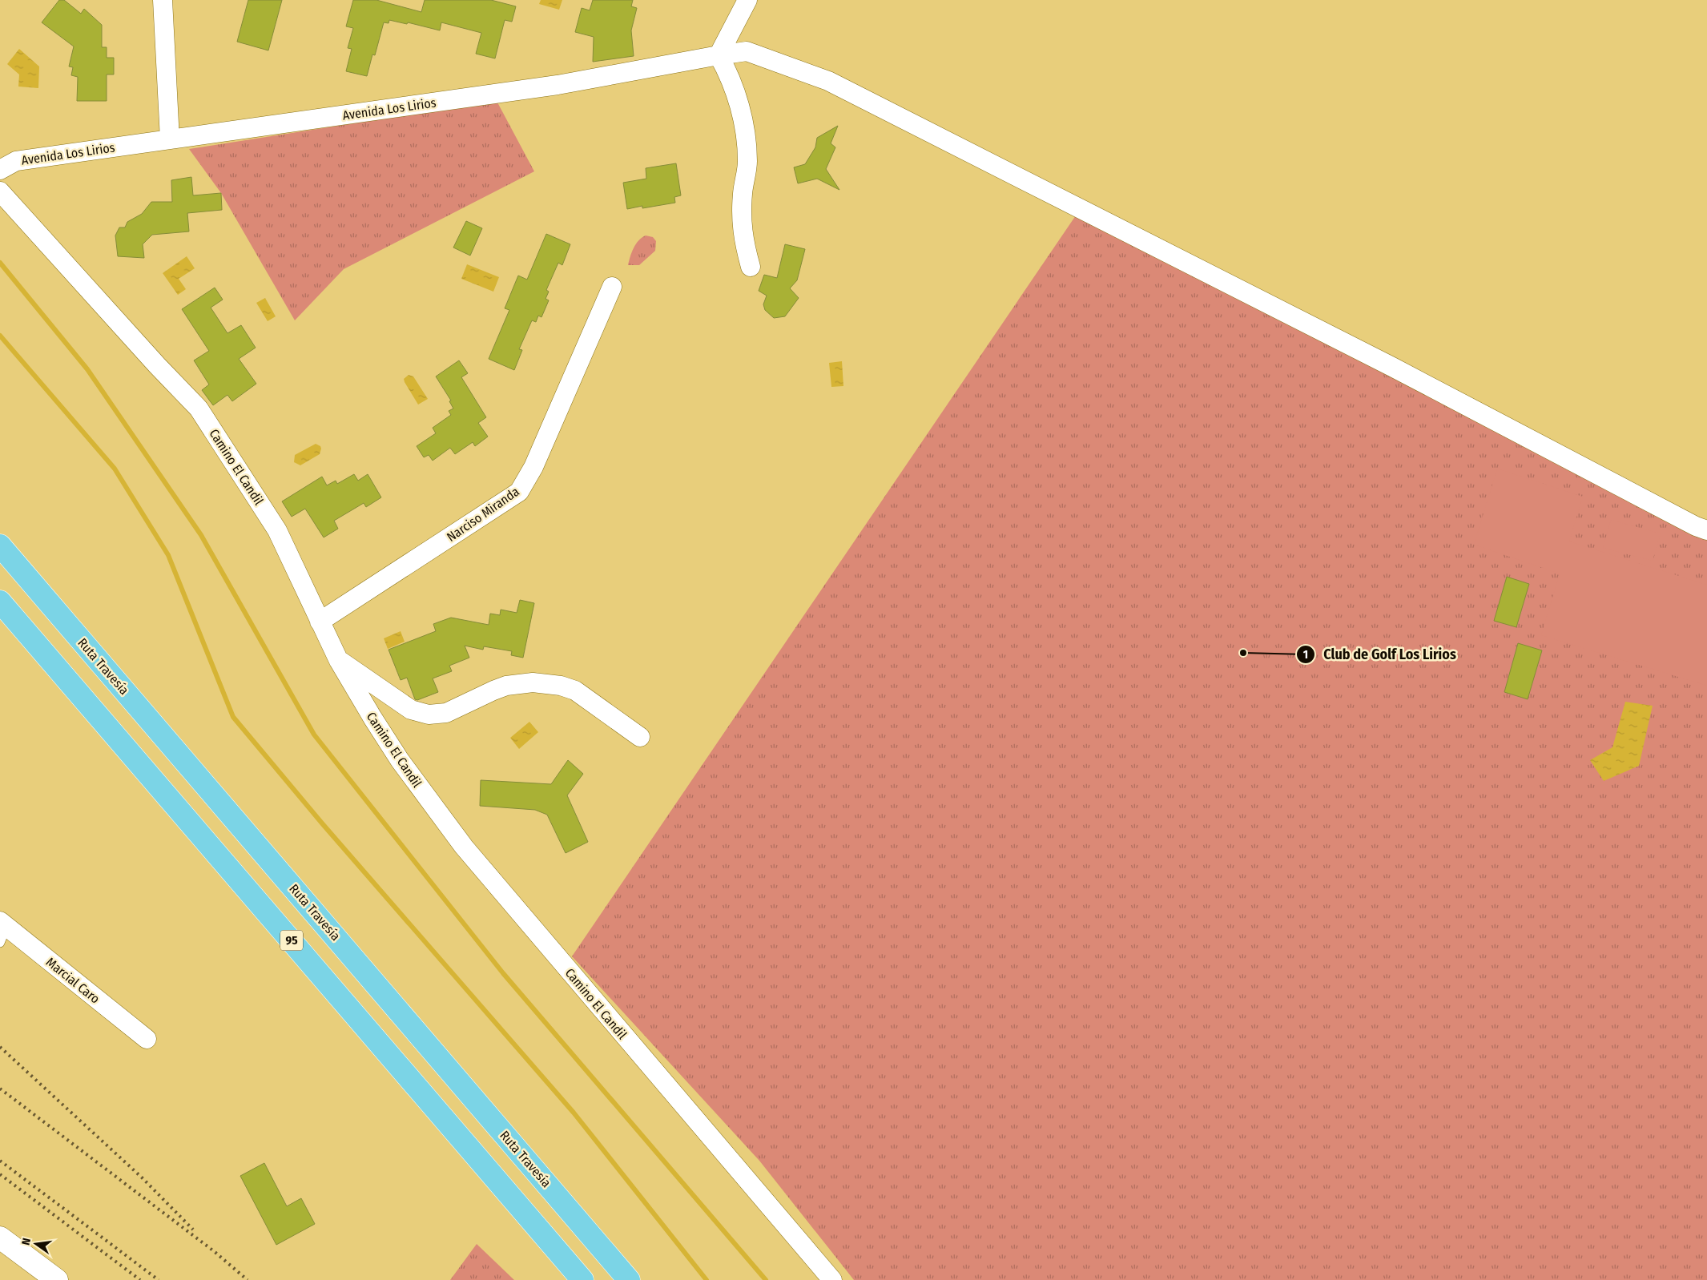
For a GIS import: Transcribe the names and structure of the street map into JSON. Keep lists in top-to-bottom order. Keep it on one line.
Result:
{"streets":{"highway":["Ruta Travesía","95"],"street":["Avenida Los Lirios","Camino El Candil","Narciso Miranda","Marcial Caro"]},"crossings":[["Camino El Candil","Narciso Miranda"]],"places":["Club de Golf Los Lirios"],"north":"left"}
